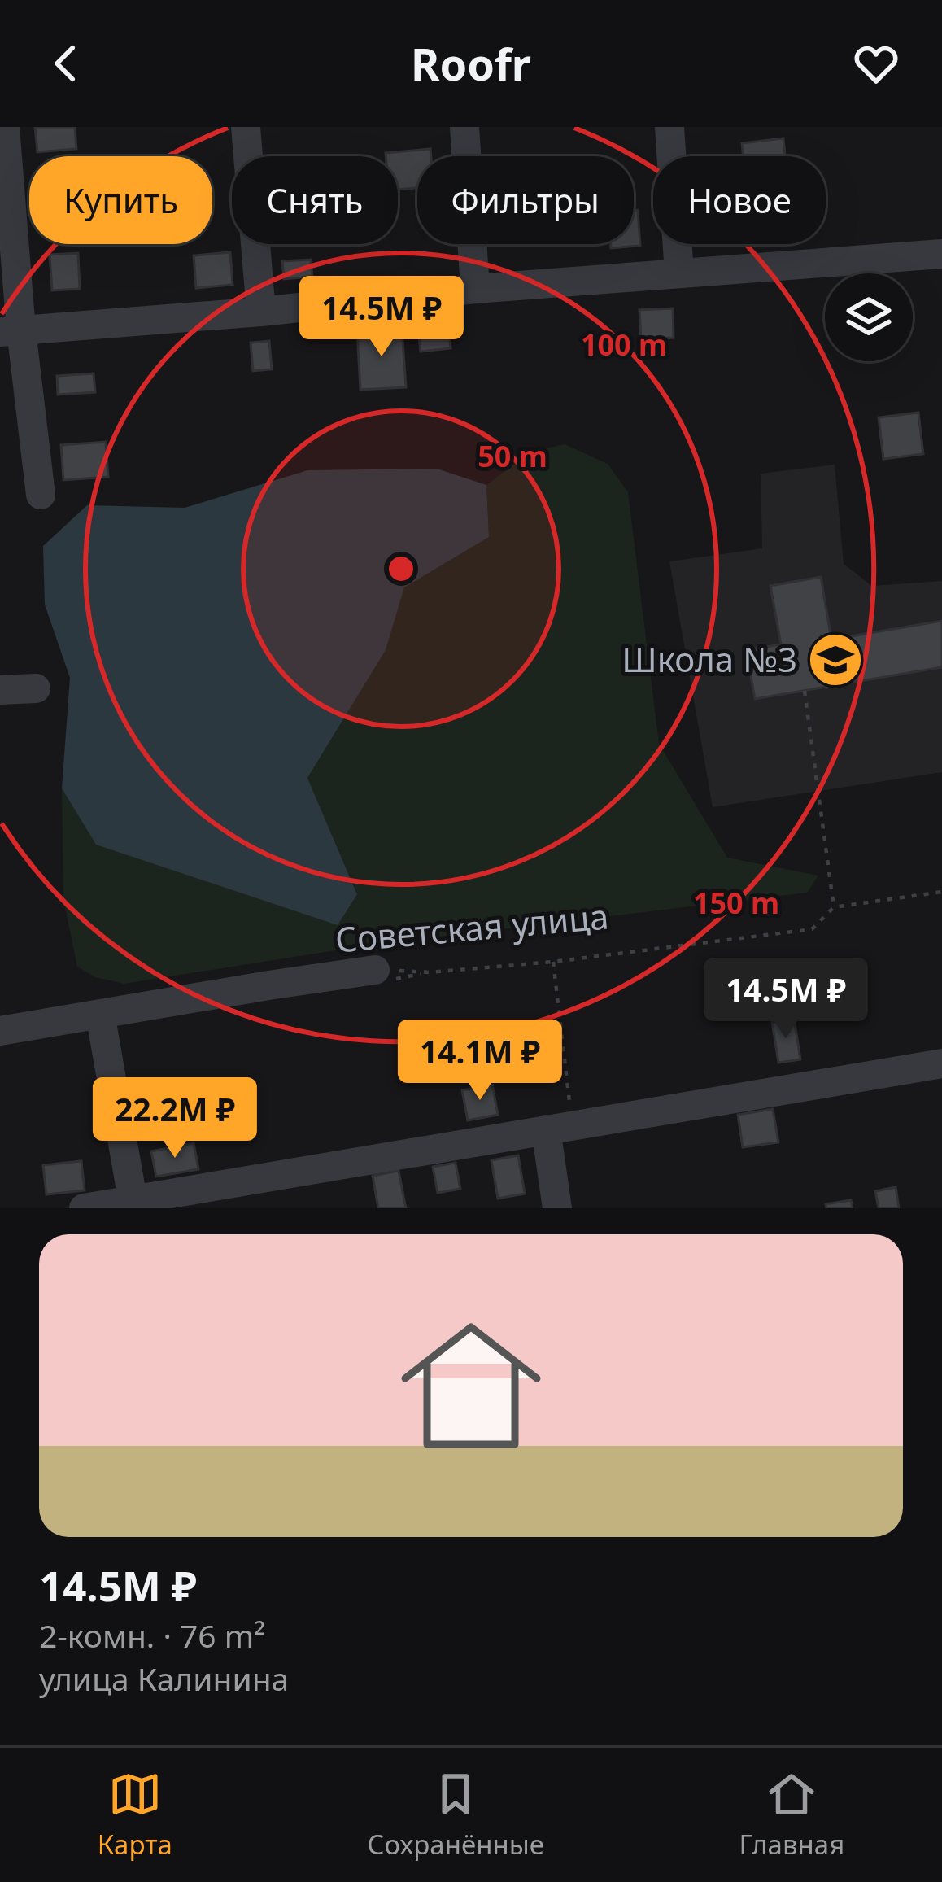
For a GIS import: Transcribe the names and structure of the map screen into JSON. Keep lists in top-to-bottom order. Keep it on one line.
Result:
{"streets":{"street":["Советская улица"]},"places":{"school or university":["Школа №3"]},"page":{"header":"Roofr","chip":["Купить","Снять","Фильтры","Новое"],"price":["14.5M ₽","14.5M ₽","14.1M ₽","22.2M ₽"],"list":[{"name":"14.5M ₽","note":"2-комн. · 76 m² · улица Калинина"}],"tabs":["Карта","Сохранённые","Главная"]},"rings":["100 m","50 m","150 m"]}
